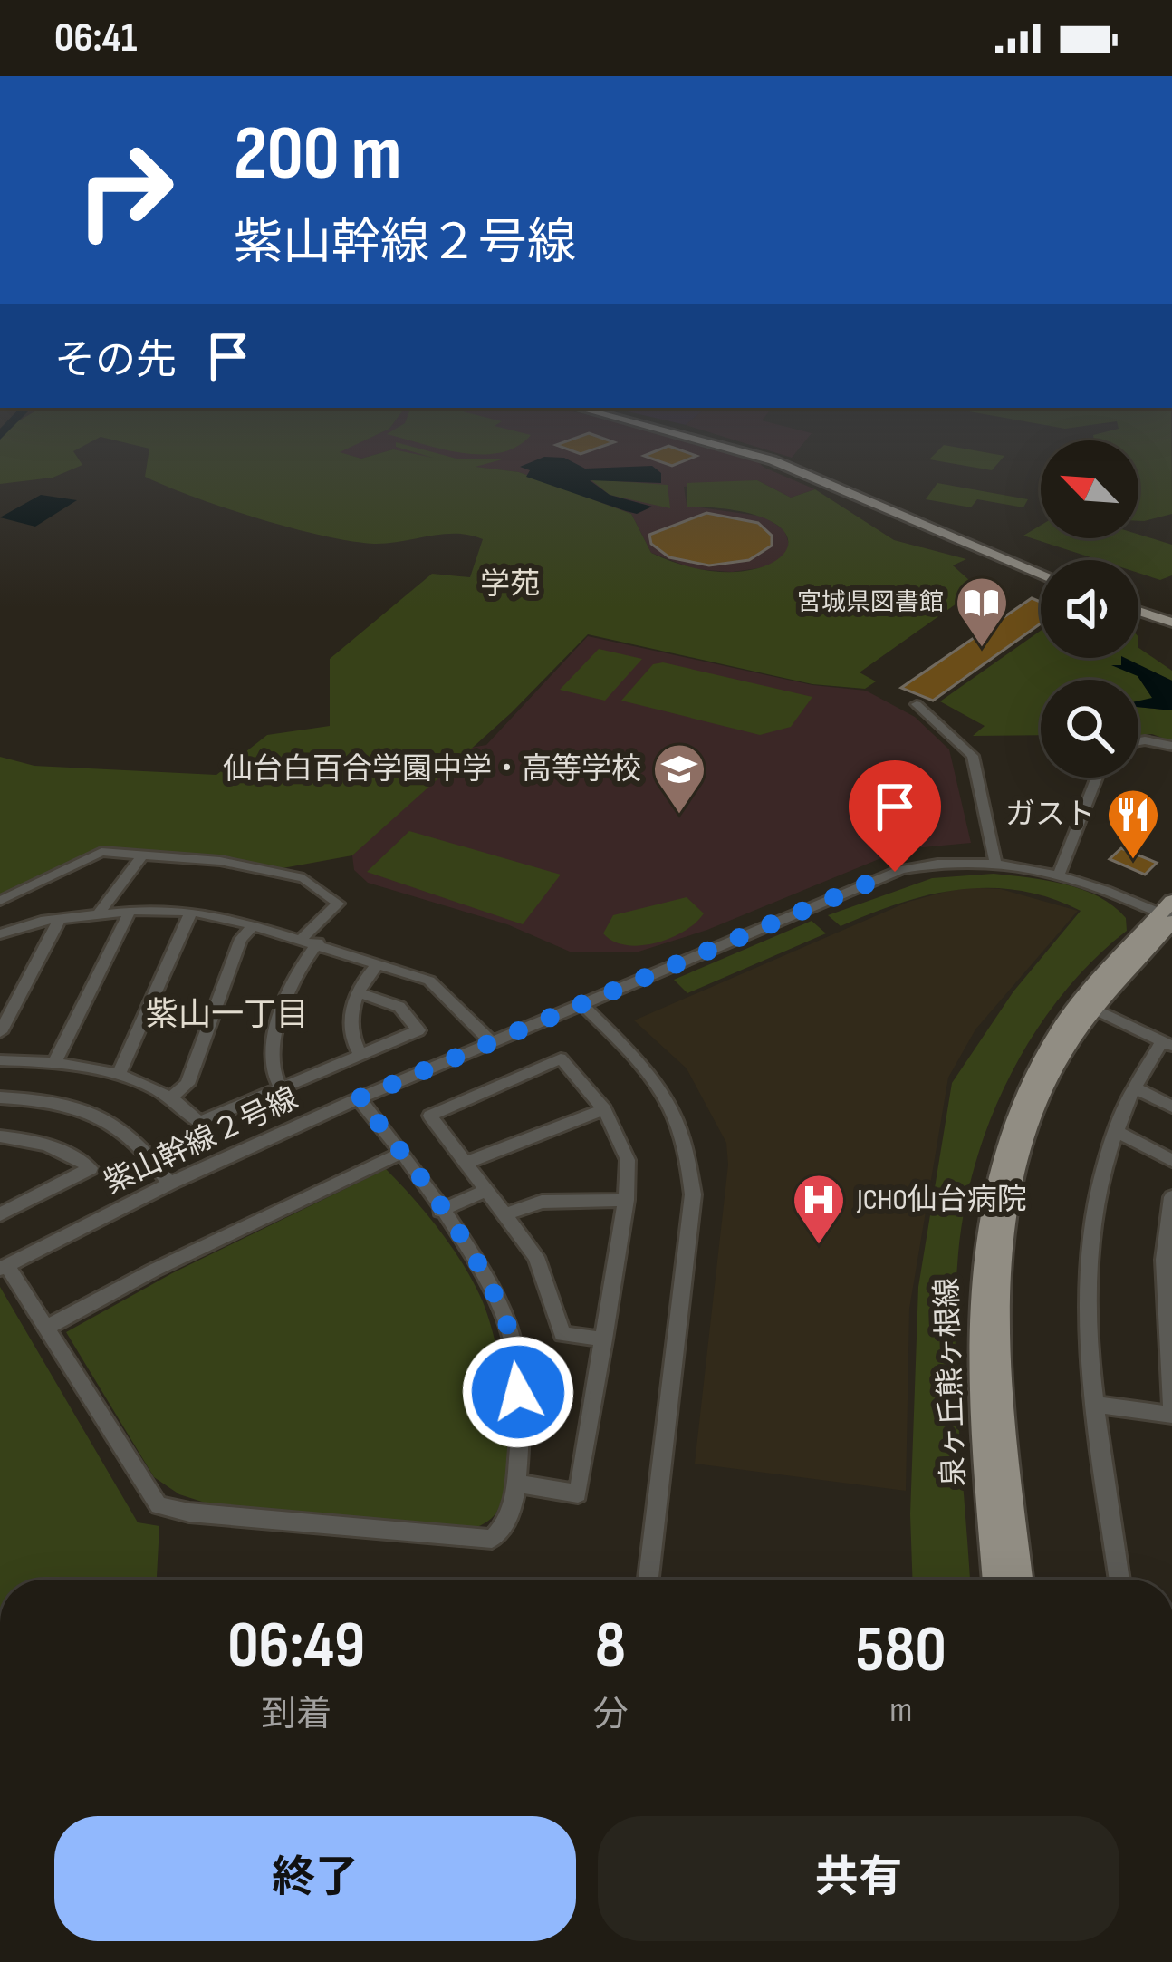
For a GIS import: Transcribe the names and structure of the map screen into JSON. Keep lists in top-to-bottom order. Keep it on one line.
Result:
{"streets":{"main road":["泉ヶ丘熊ヶ根線"],"street":["紫山幹線２号線"]},"crossings":[["紫山幹線２号線","泉ヶ丘熊ヶ根線"]],"districts":["学苑","紫山一丁目"],"places":{"library":["宮城県図書館"],"school or university":["仙台白百合学園中学・高等学校"],"restaurant":["ガスト"],"hospital":["JCHO仙台病院"]},"north":"top left","page":{"status":"06:41","turn":["200 m","紫山幹線２号線"],"then":"その先","eta":["06:49","到着","8","分","580","m"],"buttons":["終了","共有"]}}
